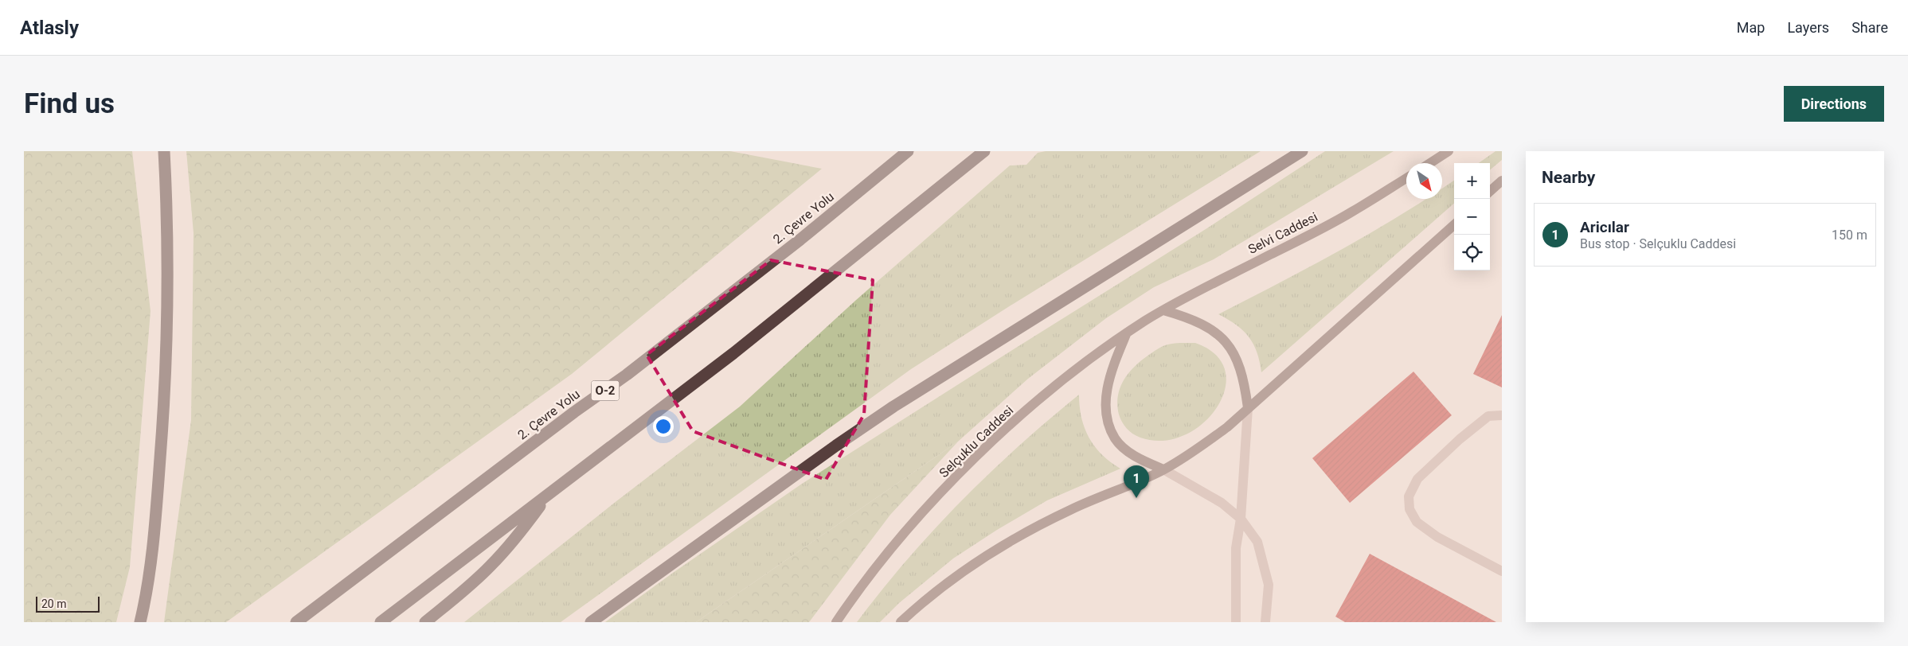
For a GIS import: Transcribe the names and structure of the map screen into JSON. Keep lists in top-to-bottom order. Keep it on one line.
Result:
{"streets":{"highway":["2. Çevre Yolu","O-2"],"main road":["Selvi Caddesi","Selçuklu Caddesi"]},"crossings":[["Selvi Caddesi","Selçuklu Caddesi"]],"scale_bar":"20 m","north":"bottom right","page":{"header":"Atlasly","nav":["Map","Layers","Share"],"buttons":"Directions","title":"Find us","heading":"Nearby","map_buttons":["+","−"],"list":[{"mark":"1","name":"Aricılar","note":"Bus stop · Selçuklu Caddesi","value":"150 m"}],"pins":"1","scale":"20 m"}}
